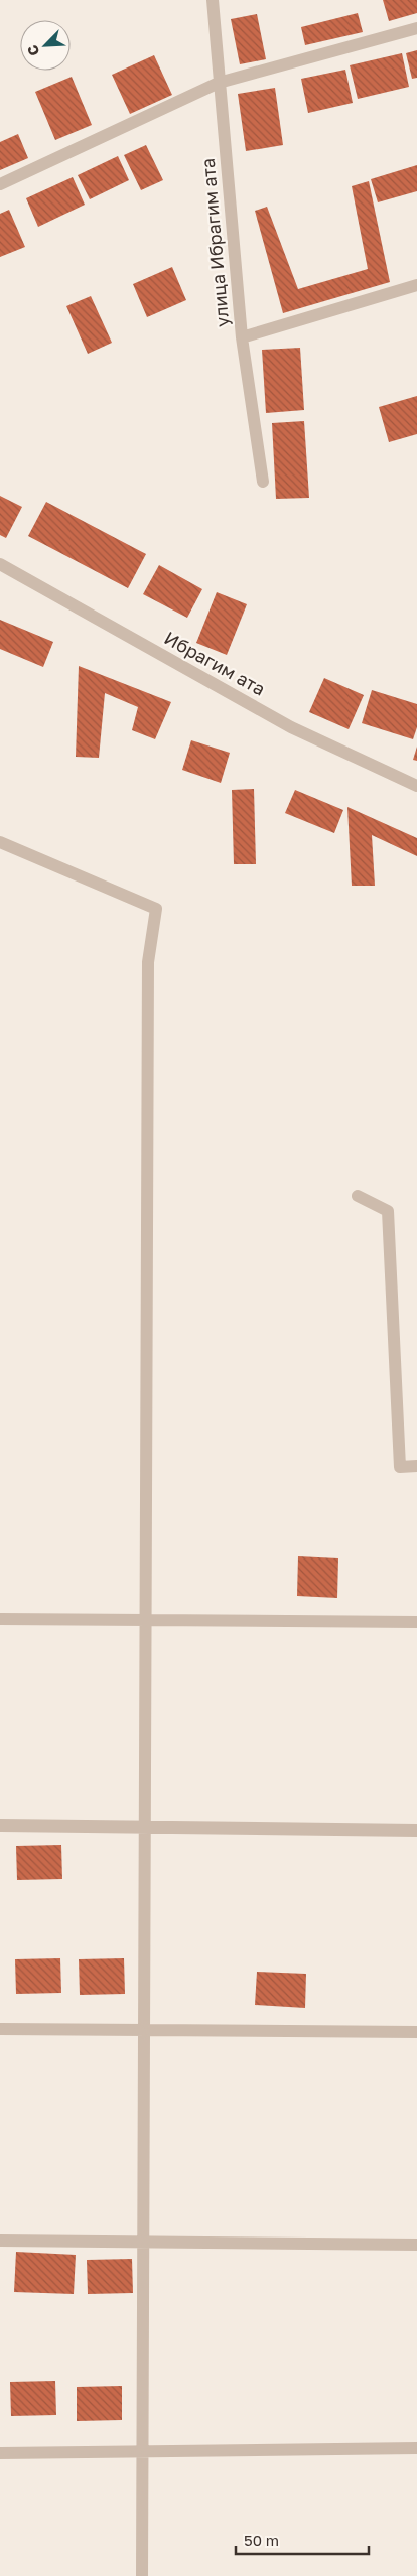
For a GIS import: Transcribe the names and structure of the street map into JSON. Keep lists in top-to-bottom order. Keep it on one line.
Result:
{"streets":{"street":["улица Ибрагим ата","Ибрагим ата"]},"scale_bar":"50 m","north":"bottom left"}
